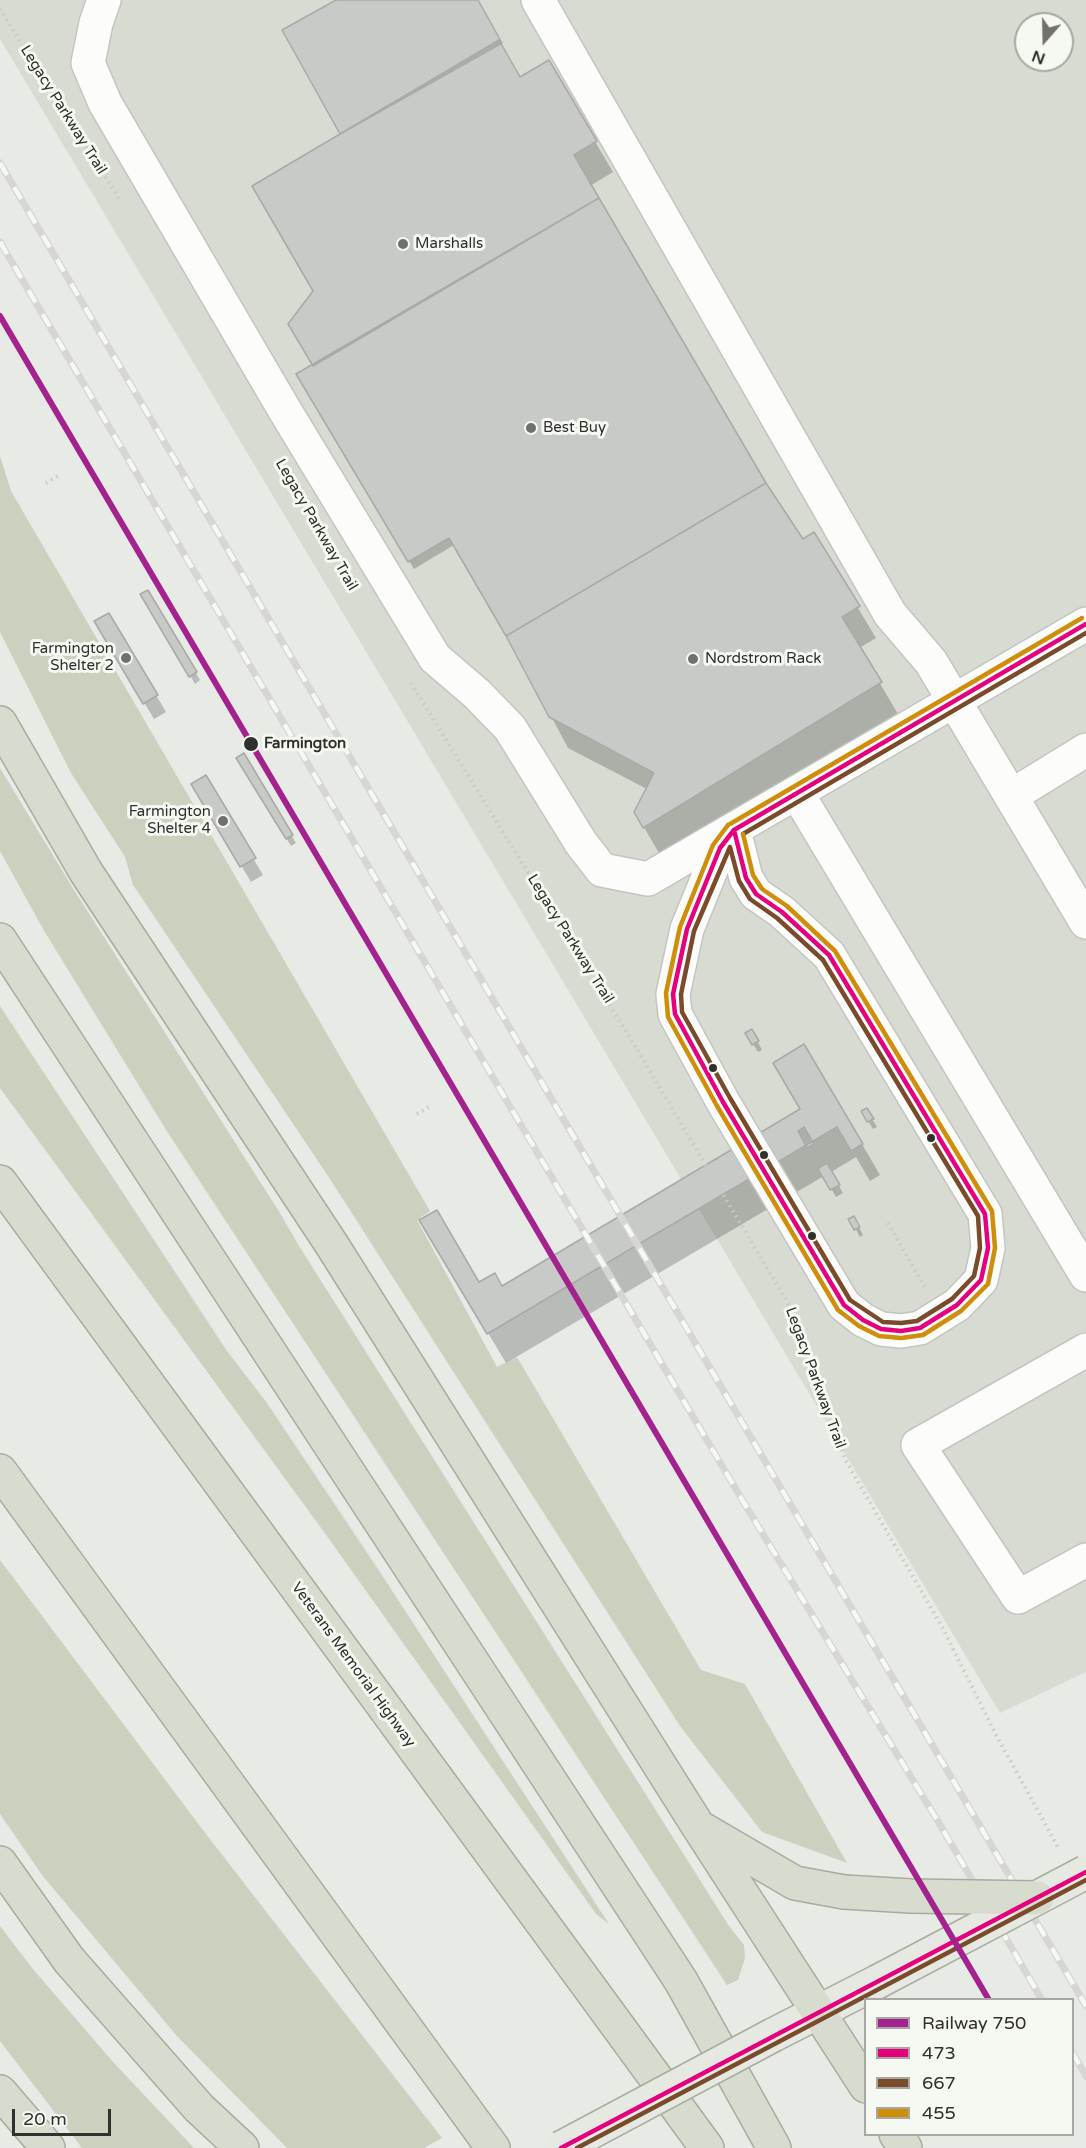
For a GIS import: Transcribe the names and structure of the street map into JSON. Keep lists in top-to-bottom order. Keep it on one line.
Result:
{"streets":{"highway":["Veterans Memorial Highway"],"path":["Legacy Parkway Trail"]},"places":["Marshalls","Best Buy","Farmington Shelter 2","Nordstrom Rack","Farmington","Farmington Shelter 4"],"lines":["rail line 750","transit line 455","transit line 473","transit line 667"],"legend":["Railway 750","473","667","455"],"scale_bar":"20 m","north":"bottom"}
